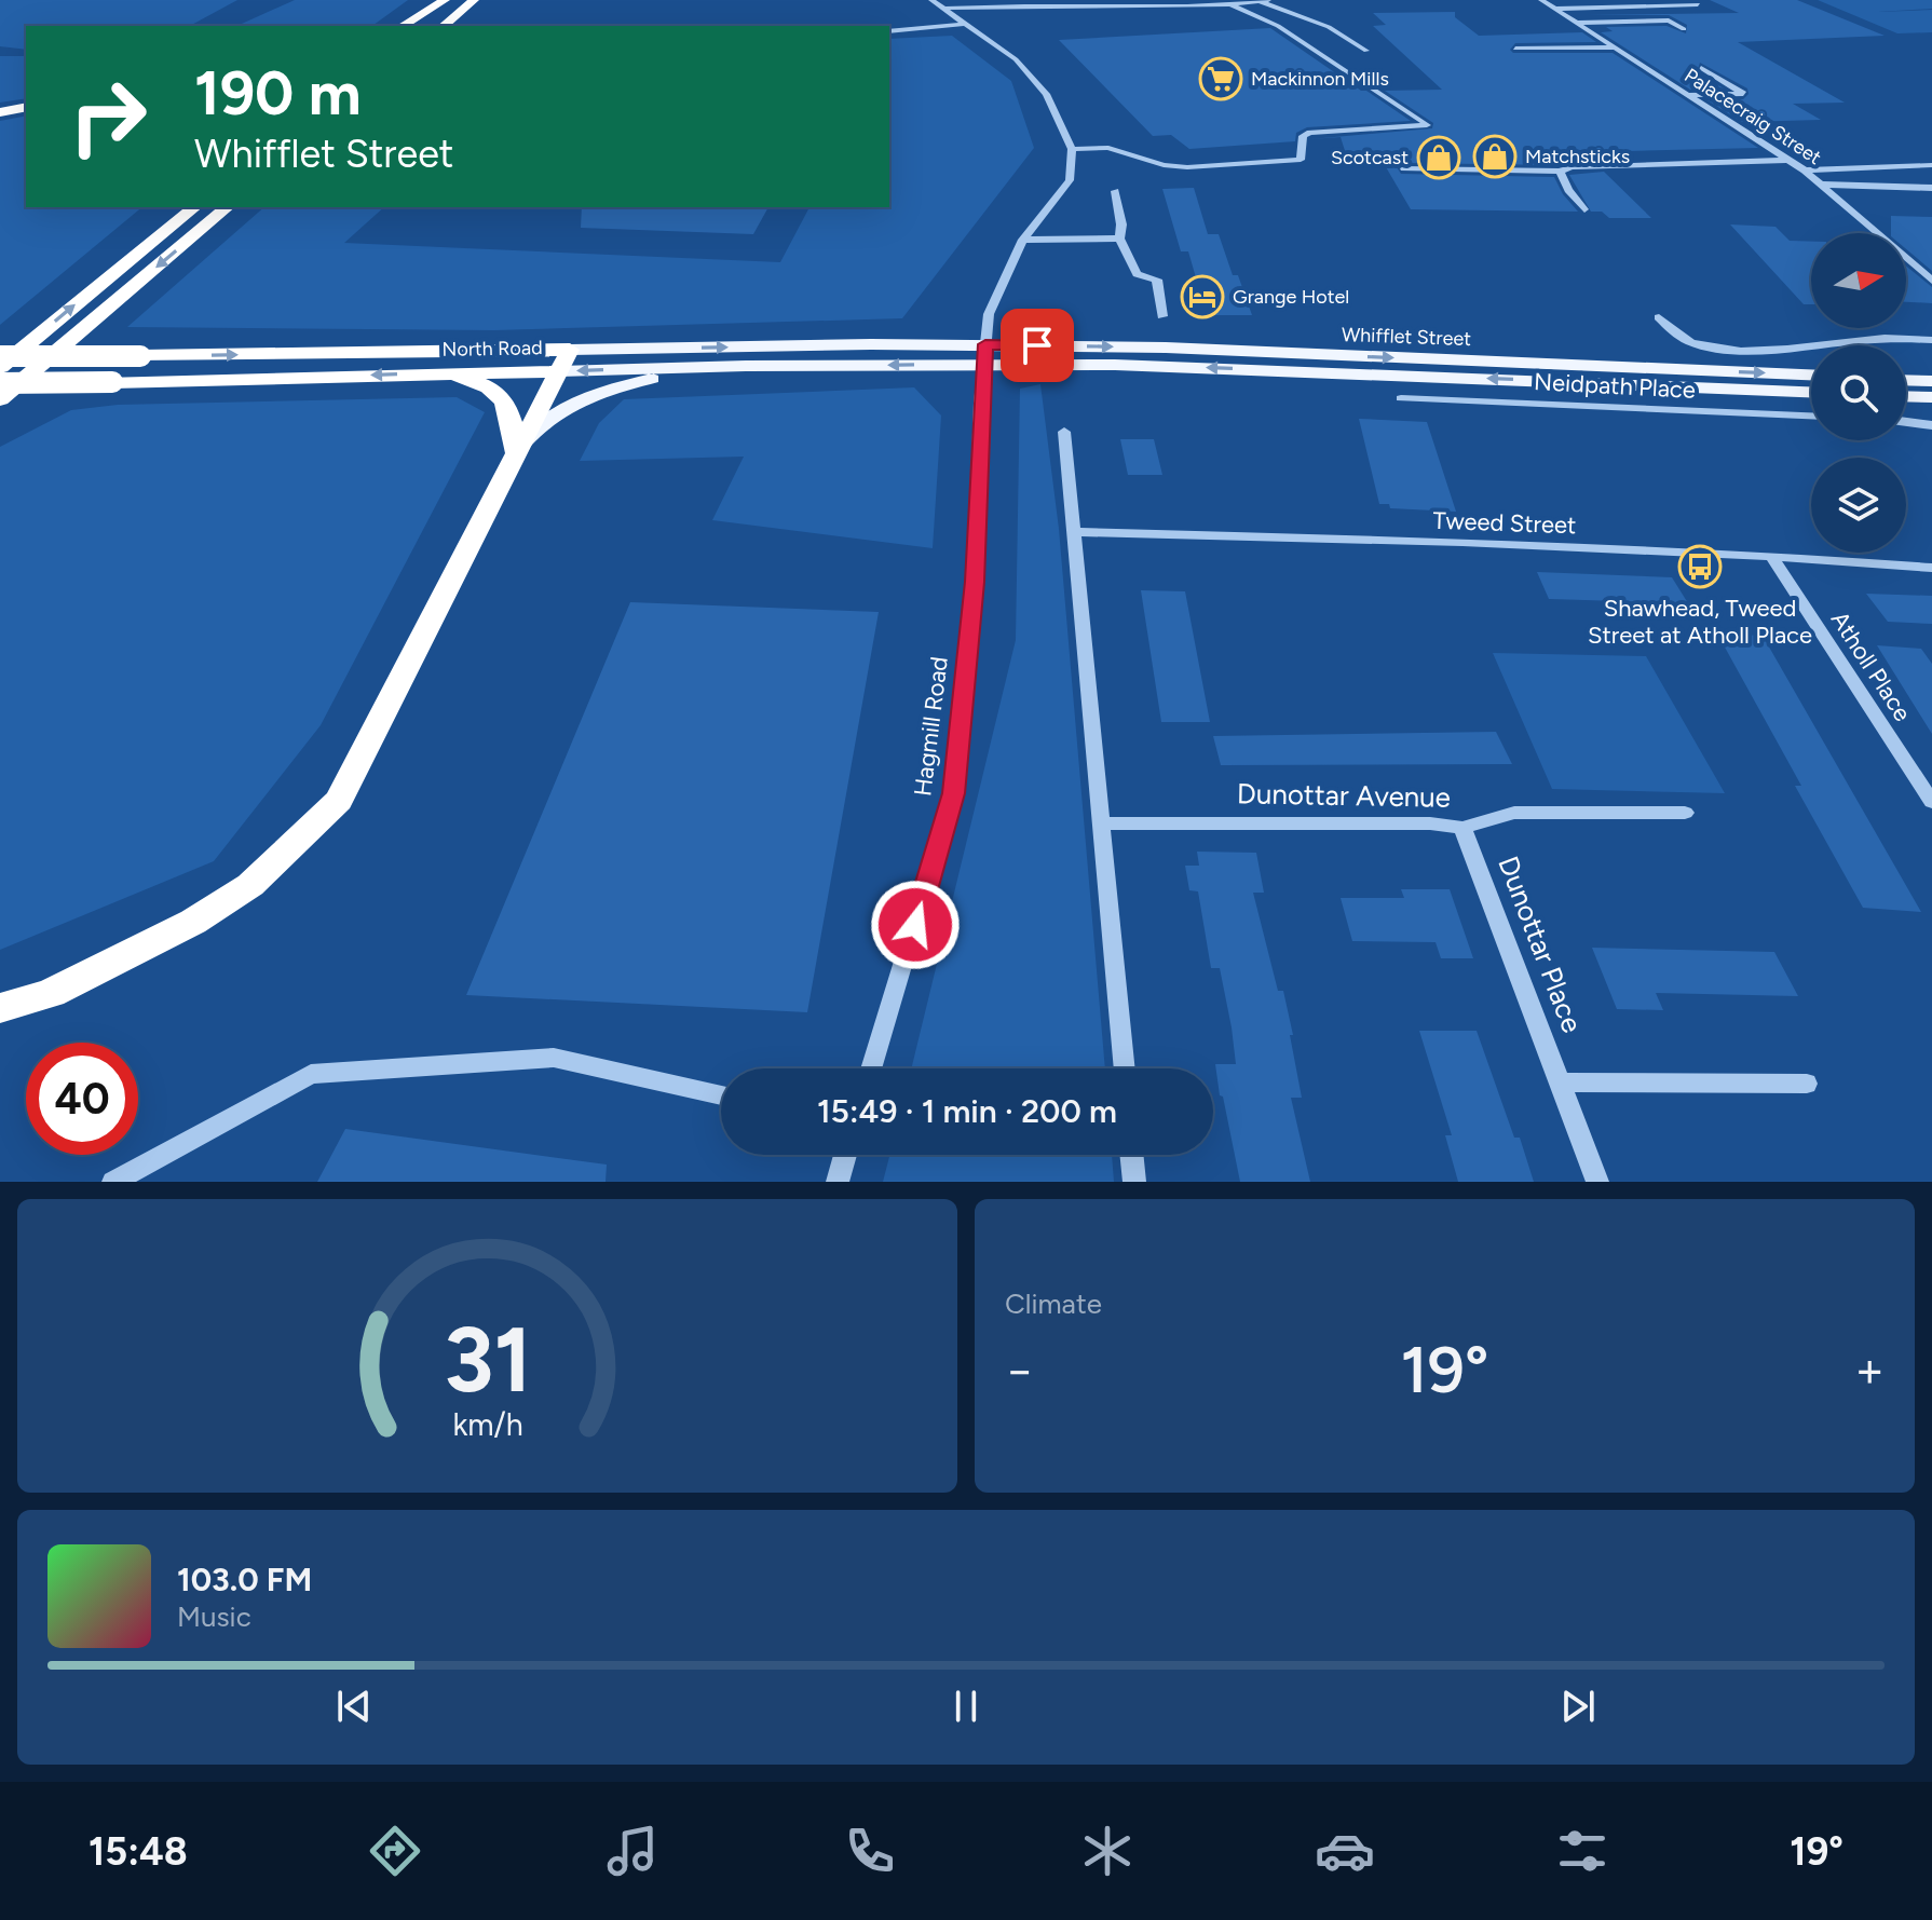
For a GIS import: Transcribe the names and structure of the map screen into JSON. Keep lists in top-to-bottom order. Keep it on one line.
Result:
{"streets":{"highway":["North Road"],"main road":["Whifflet Street"],"street":["Palacecraig Street","Neidpath Place","Tweed Street","Atholl Place","Hagmill Road","Dunottar Avenue","Dunottar Place"]},"crossings":[["Whifflet Street","North Road"],["Whifflet Street","Hagmill Road"],["North Road","Hagmill Road"],["Tweed Street","Atholl Place"],["Dunottar Avenue","Dunottar Place"]],"places":{"supermarket":["Mackinnon Mills"],"shop":["Matchsticks","Scotcast"],"hotel":["Grange Hotel"],"bus stop":["Shawhead, Tweed Street at Atholl Place"]},"north":"right","page":{"turn":["190 m","Whifflet Street"],"limit":"40","trip":"15:49 · 1 min · 200 m","tile":"Climate","heat":["−","19°","+"],"song":["103.0 FM","Music"],"tabs":["15:48","19°"],"gauge":["31","km/h"]}}
